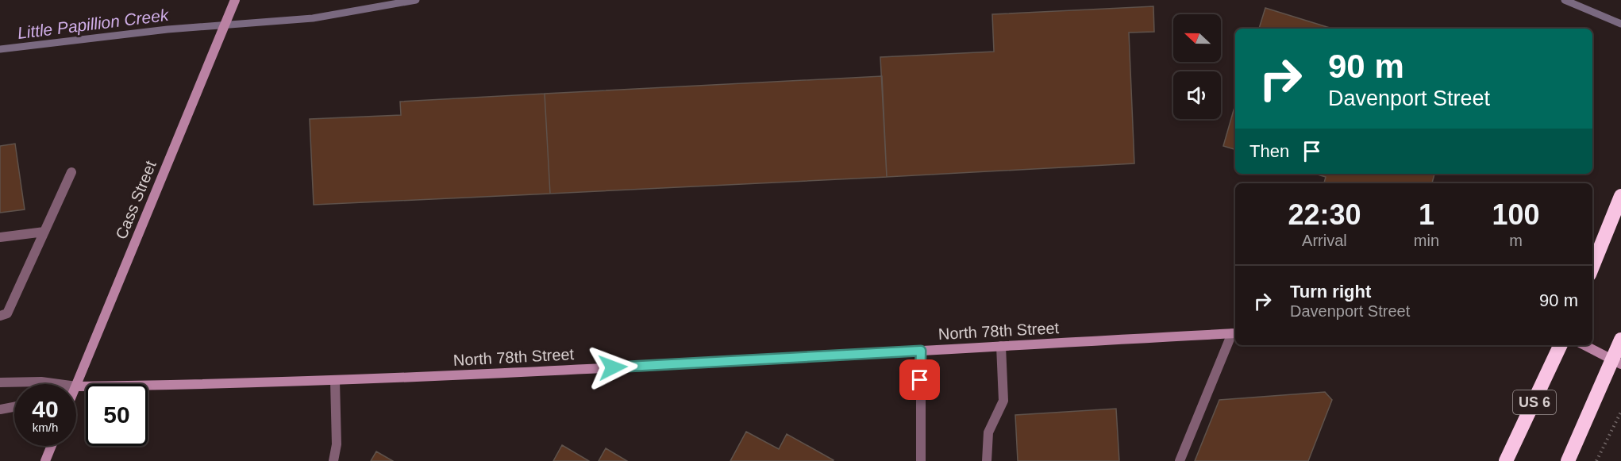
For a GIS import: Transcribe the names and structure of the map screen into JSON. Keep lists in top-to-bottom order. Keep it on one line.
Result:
{"streets":{"highway":["US 6"],"main road":["Cass Street","North 78th Street"]},"crossings":[["Cass Street","North 78th Street"]],"water":["Little Papillion Creek"],"north":"left","page":{"turn":["90 m","Davenport Street"],"then":"Then","eta":["22:30","Arrival","1","min","100","m"],"list":[{"name":"Turn right","note":"Davenport Street","value":"90 m"}],"speed":"40 km/h","limit":"50"}}
